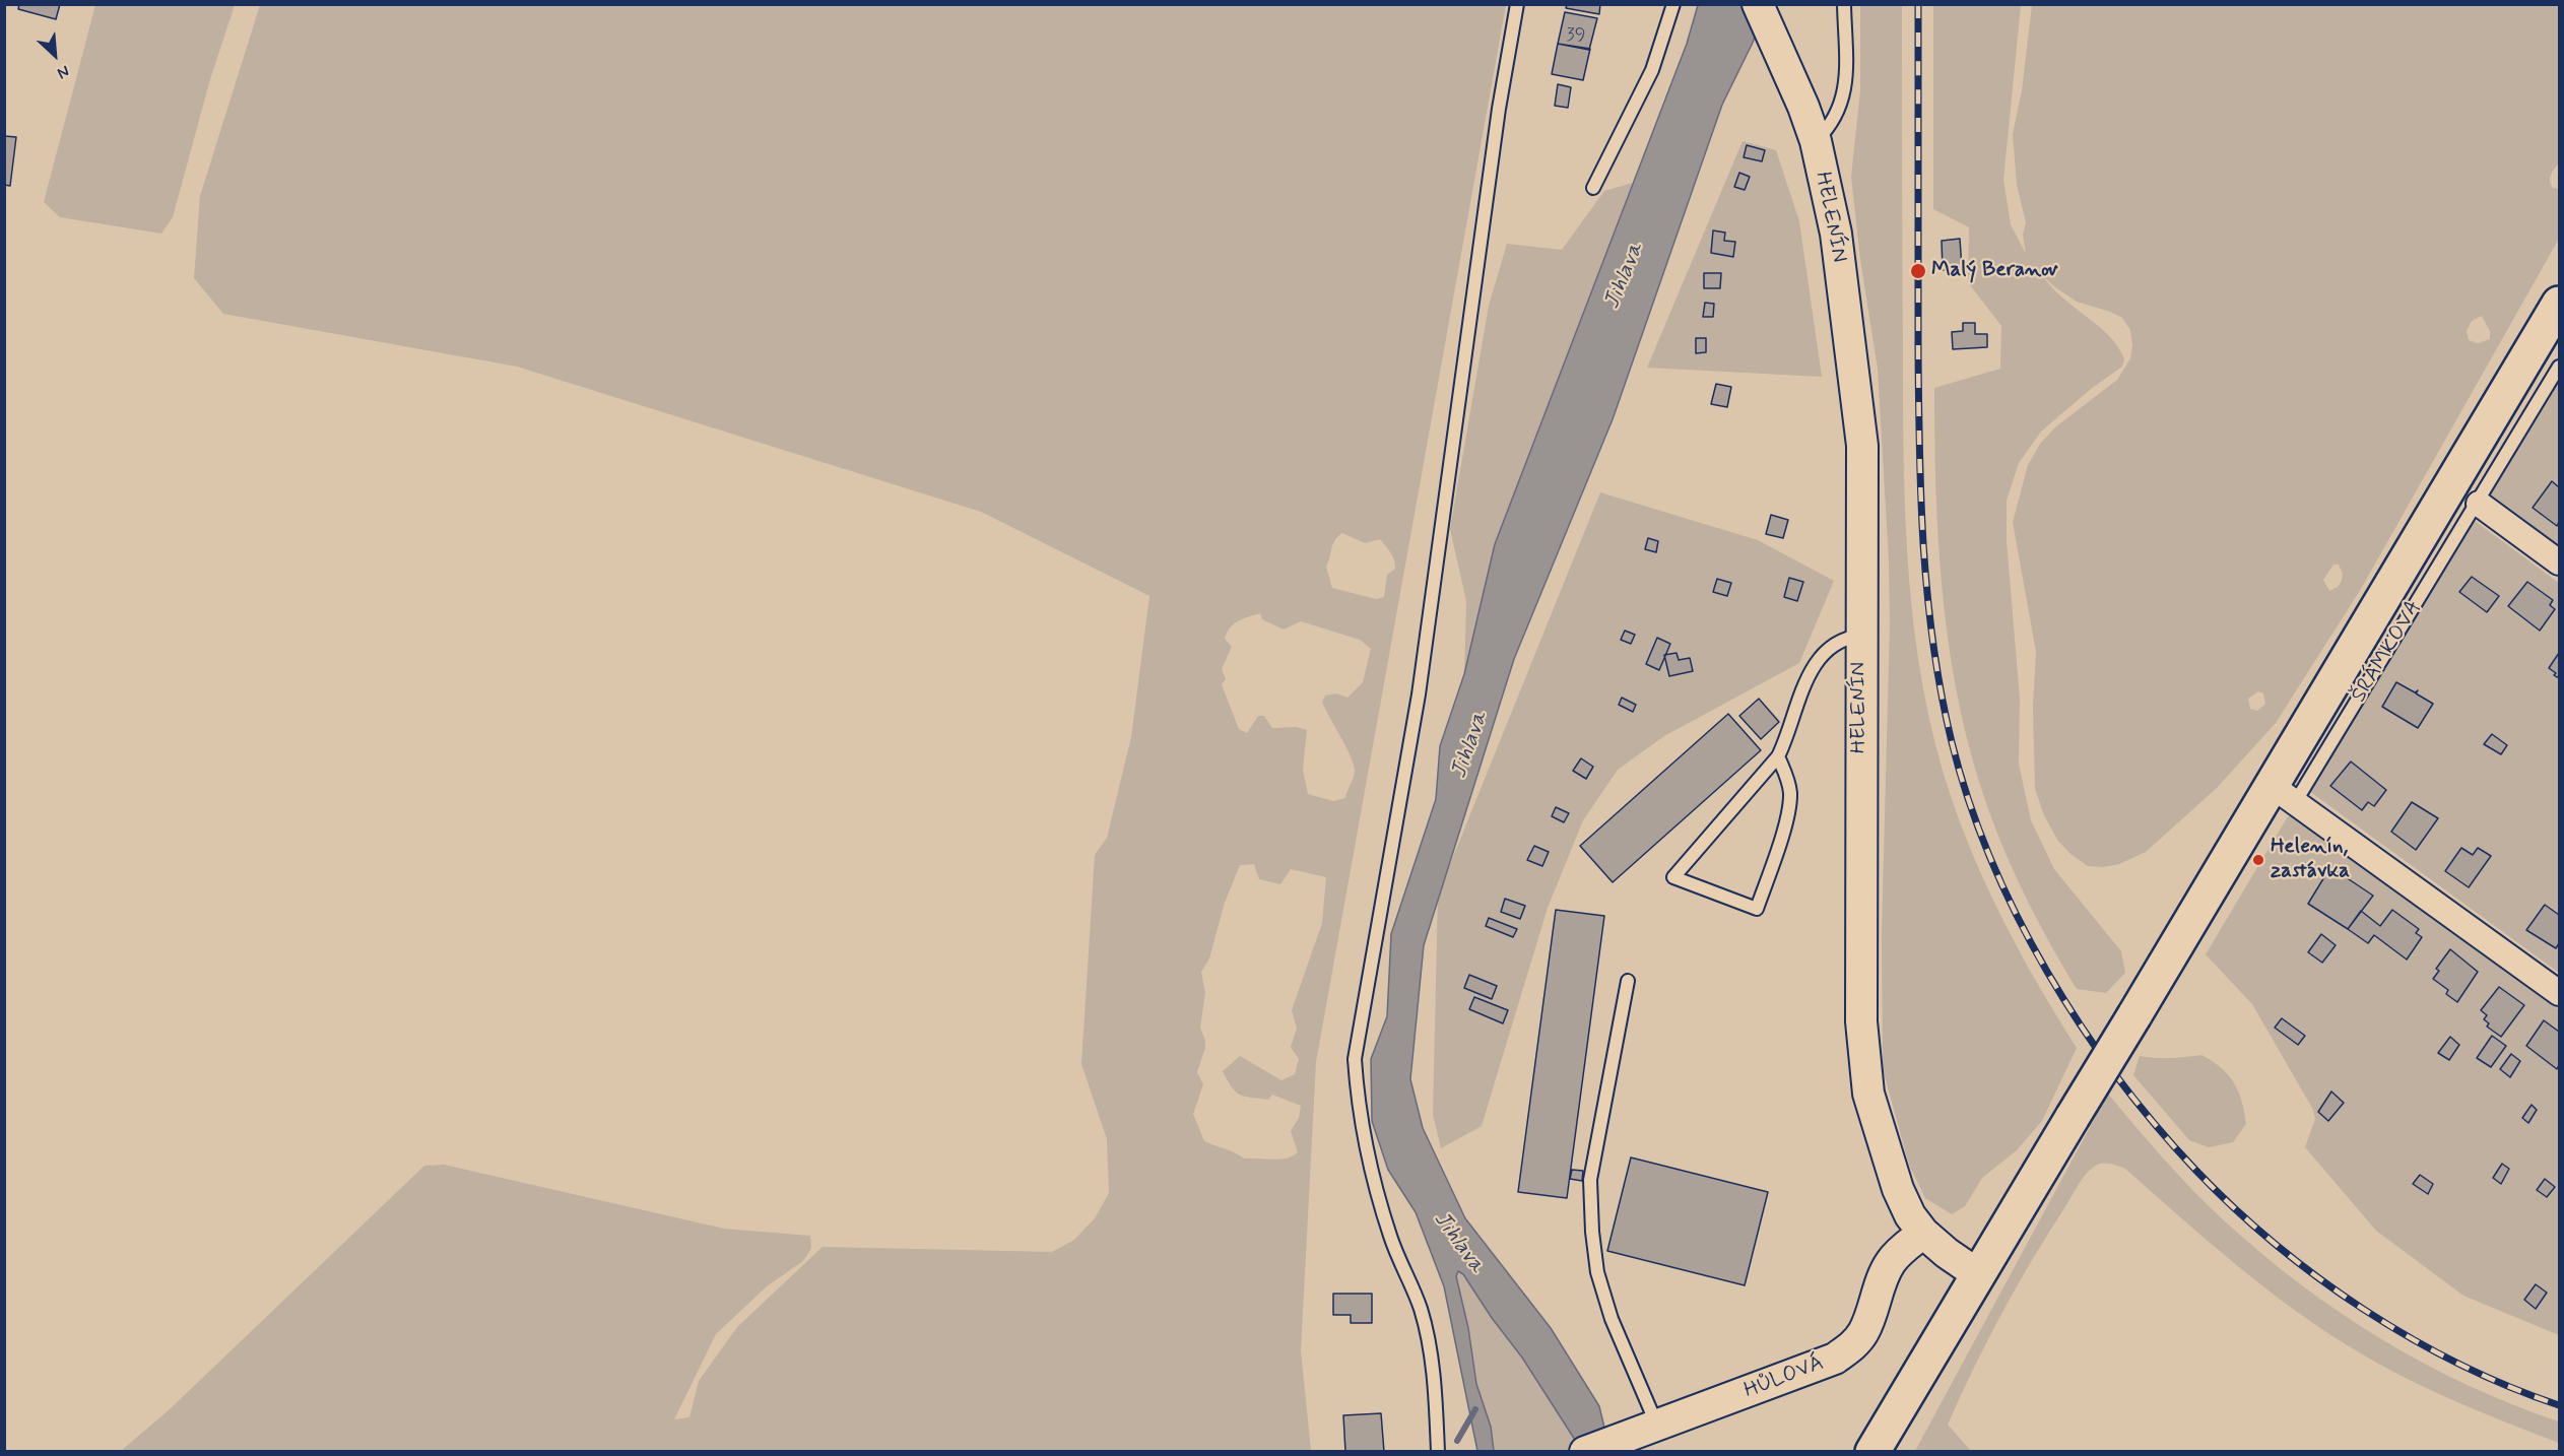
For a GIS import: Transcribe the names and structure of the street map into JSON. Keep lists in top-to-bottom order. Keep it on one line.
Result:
{"streets":{"street":["HELENÍN","HŮLOVÁ"],"lane":["ŠRÁMKOVA"]},"crossings":[["HELENÍN","HŮLOVÁ"]],"water":["Jihlava"],"places":["Malý Beranov","Helenín, zastávka"],"house_numbers":["39"],"north":"bottom right"}
